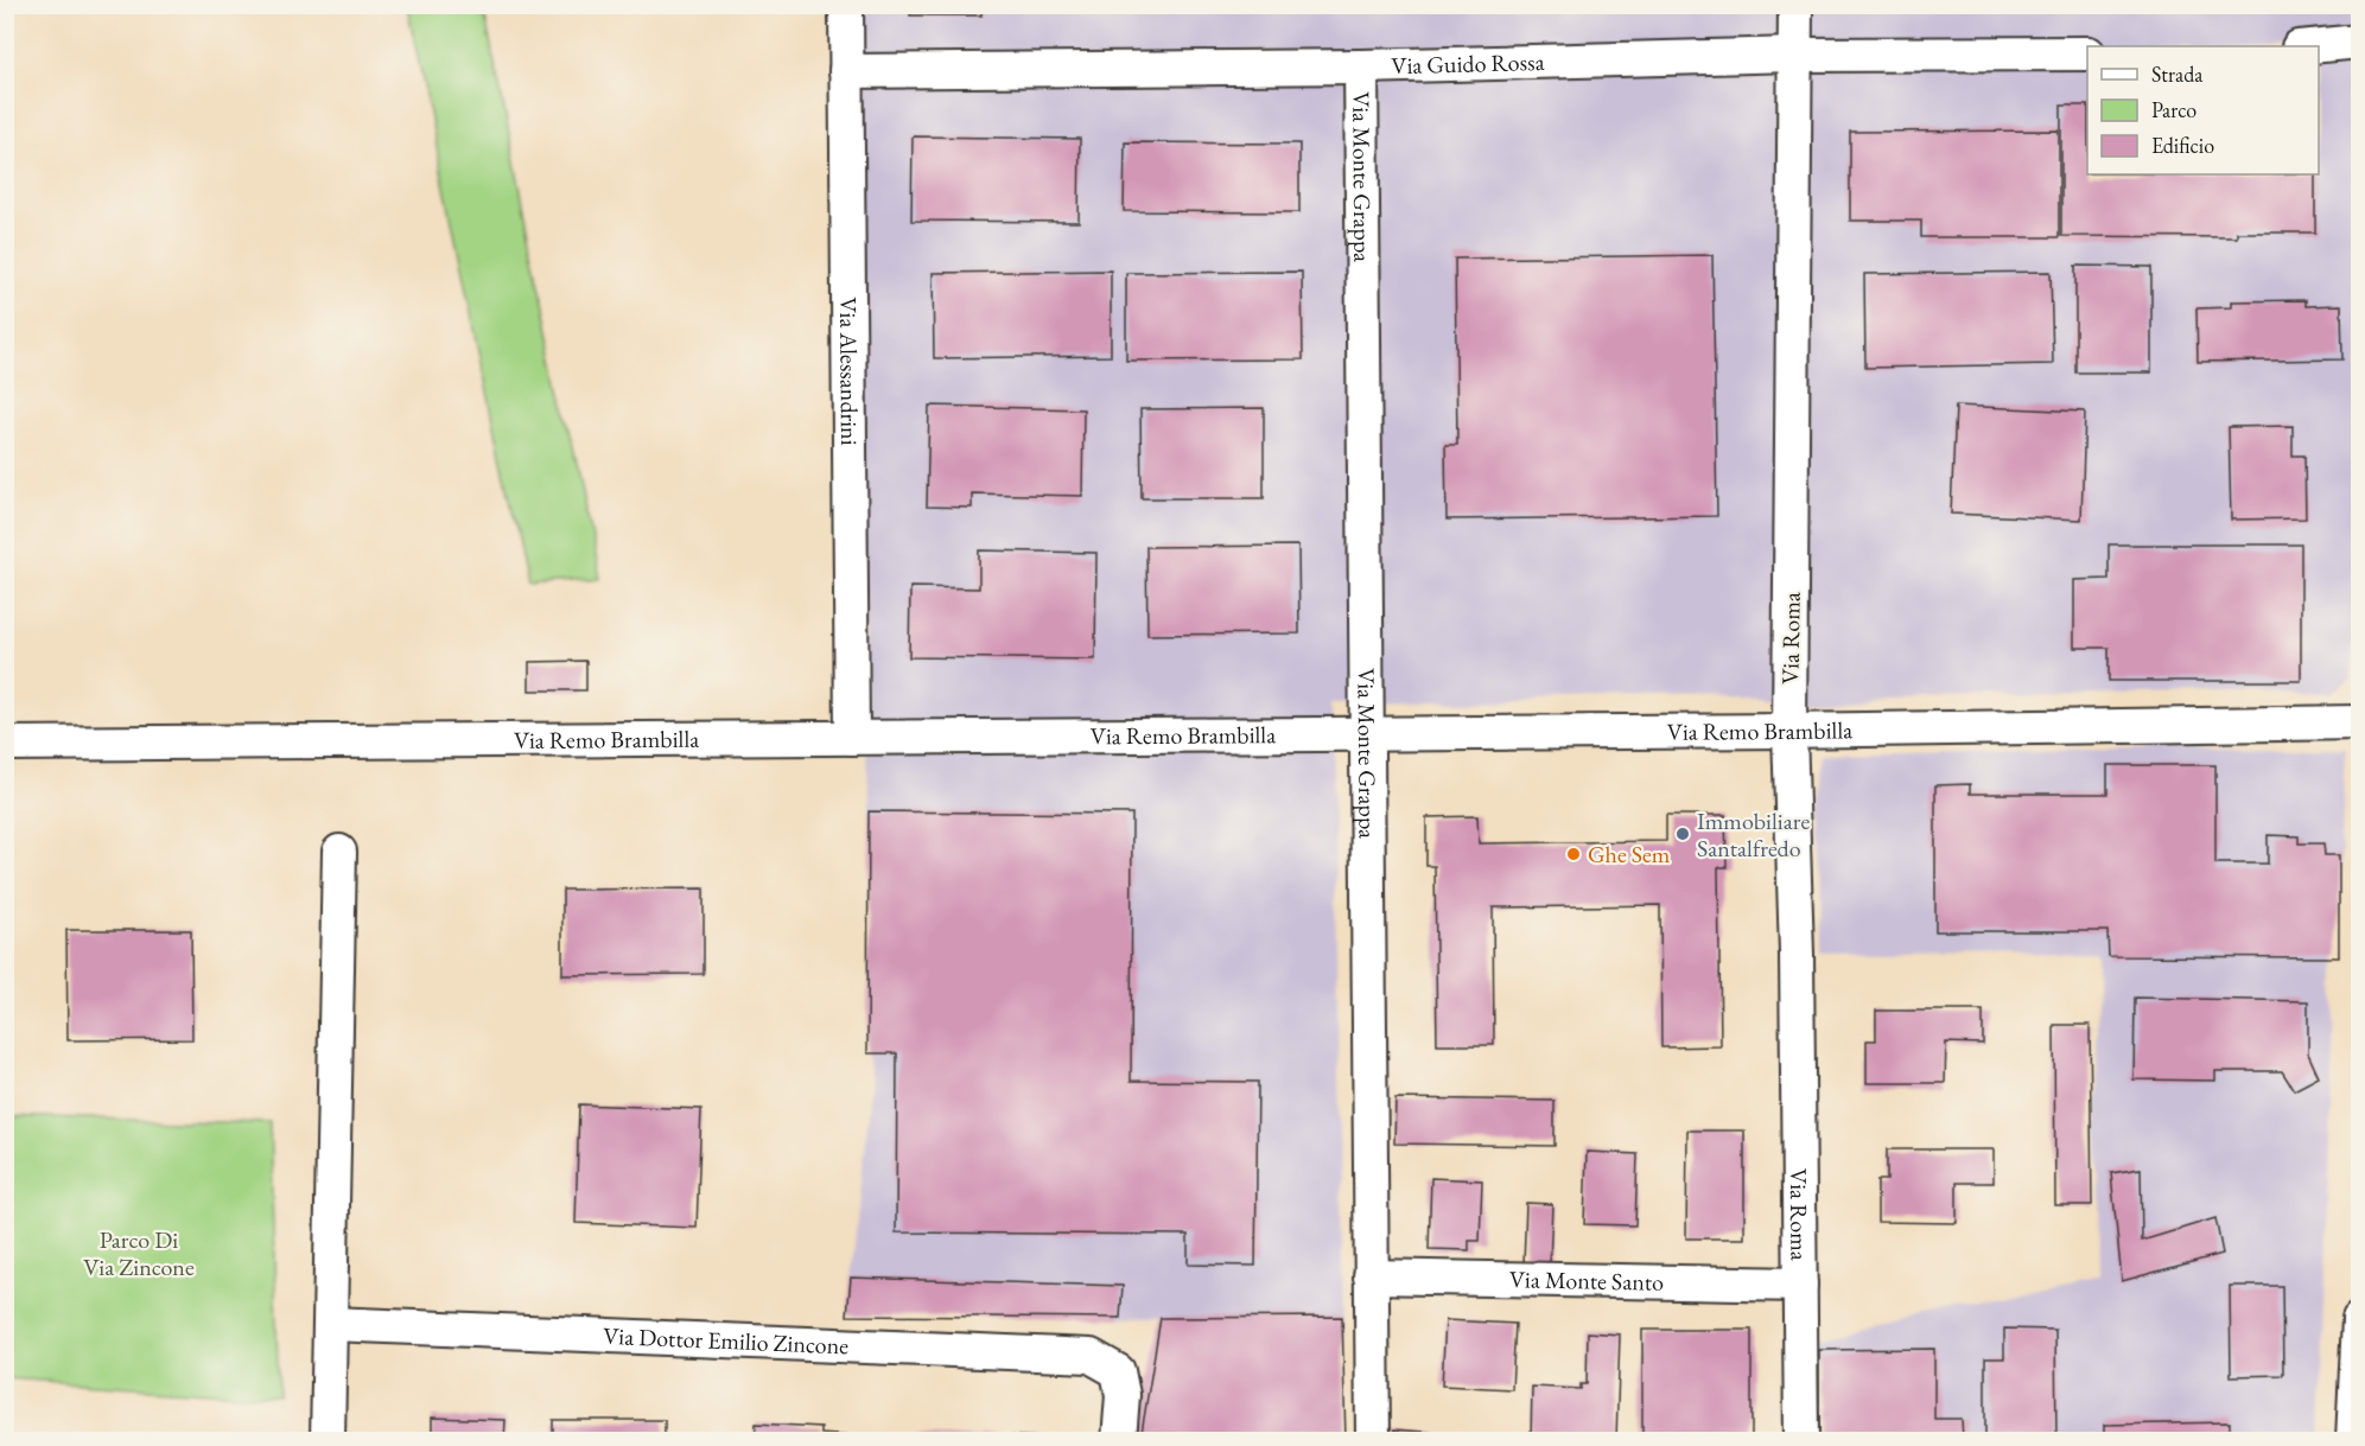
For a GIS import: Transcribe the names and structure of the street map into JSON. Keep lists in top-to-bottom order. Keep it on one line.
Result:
{"streets":{"street":["Via Guido Rossa","Via Monte Grappa","Via Alessandrini","Via Roma","Via Remo Brambilla","Via Monte Santo","Via Dottor Emilio Zincone"]},"crossings":[["Via Guido Rossa","Via Monte Grappa"],["Via Guido Rossa","Via Alessandrini"],["Via Guido Rossa","Via Roma"],["Via Monte Grappa","Via Remo Brambilla"],["Via Monte Grappa","Via Monte Santo"],["Via Alessandrini","Via Remo Brambilla"],["Via Roma","Via Remo Brambilla"],["Via Roma","Via Monte Santo"]],"parks":["Parco Di Via Zincone"],"places":["Immobiliare Santalfredo","Ghe Sem"],"legend":["Strada","Parco","Edificio"]}
